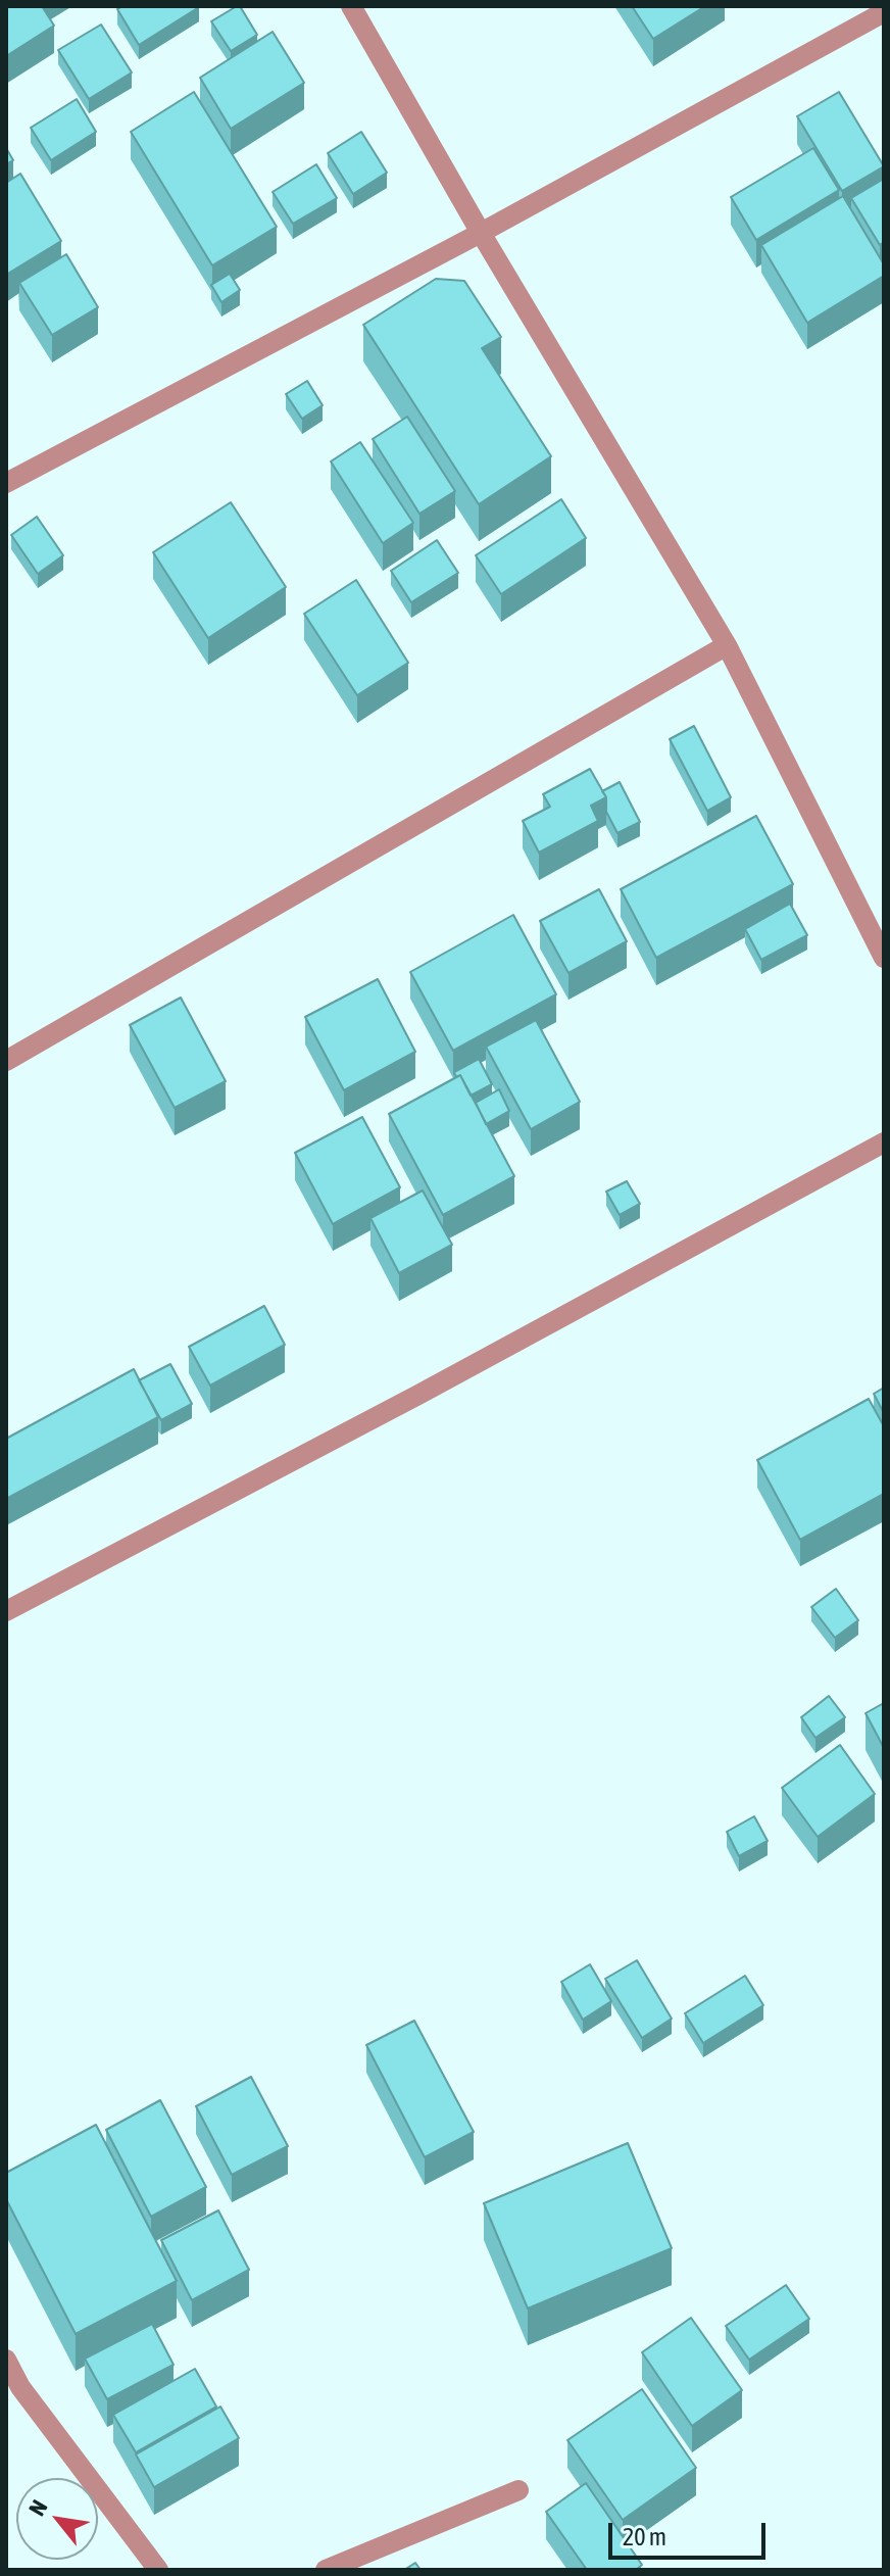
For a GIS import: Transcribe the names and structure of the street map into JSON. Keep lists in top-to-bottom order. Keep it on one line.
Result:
{"scale_bar":"20 m","north":"top left"}
